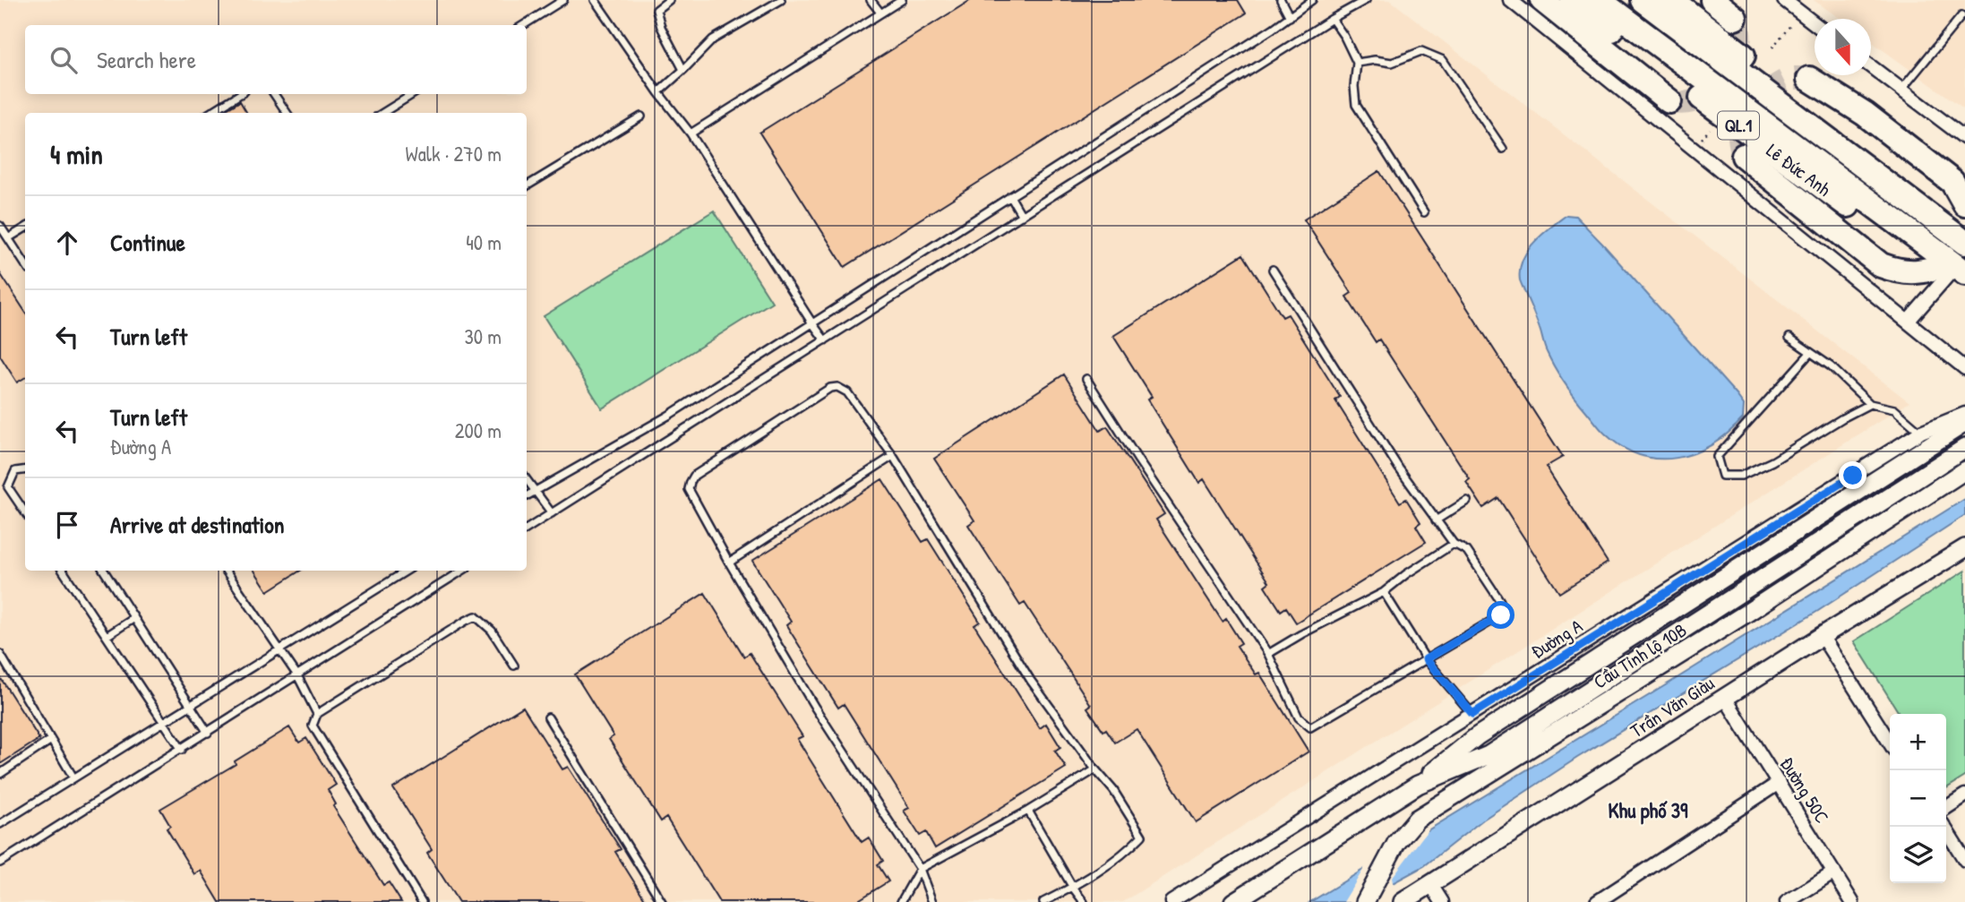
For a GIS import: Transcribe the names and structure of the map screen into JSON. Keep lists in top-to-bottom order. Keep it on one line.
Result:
{"streets":{"highway":["QL.1","Lê Đức Anh"],"main road":["Cầu Tỉnh lộ 10B","Trần Văn Giàu"],"street":["Đường A","Đường 50C"]},"crossings":[["Trần Văn Giàu","Đường 50C"]],"districts":["Khu phố 39"],"north":"bottom","page":{"search":"Search here","heading":["4 min","Walk · 270 m"],"list":[["Continue","40 m"],["Turn left","30 m"],["Turn left","Đường A","200 m"],"Arrive at destination"],"map_buttons":["+","−"]}}
